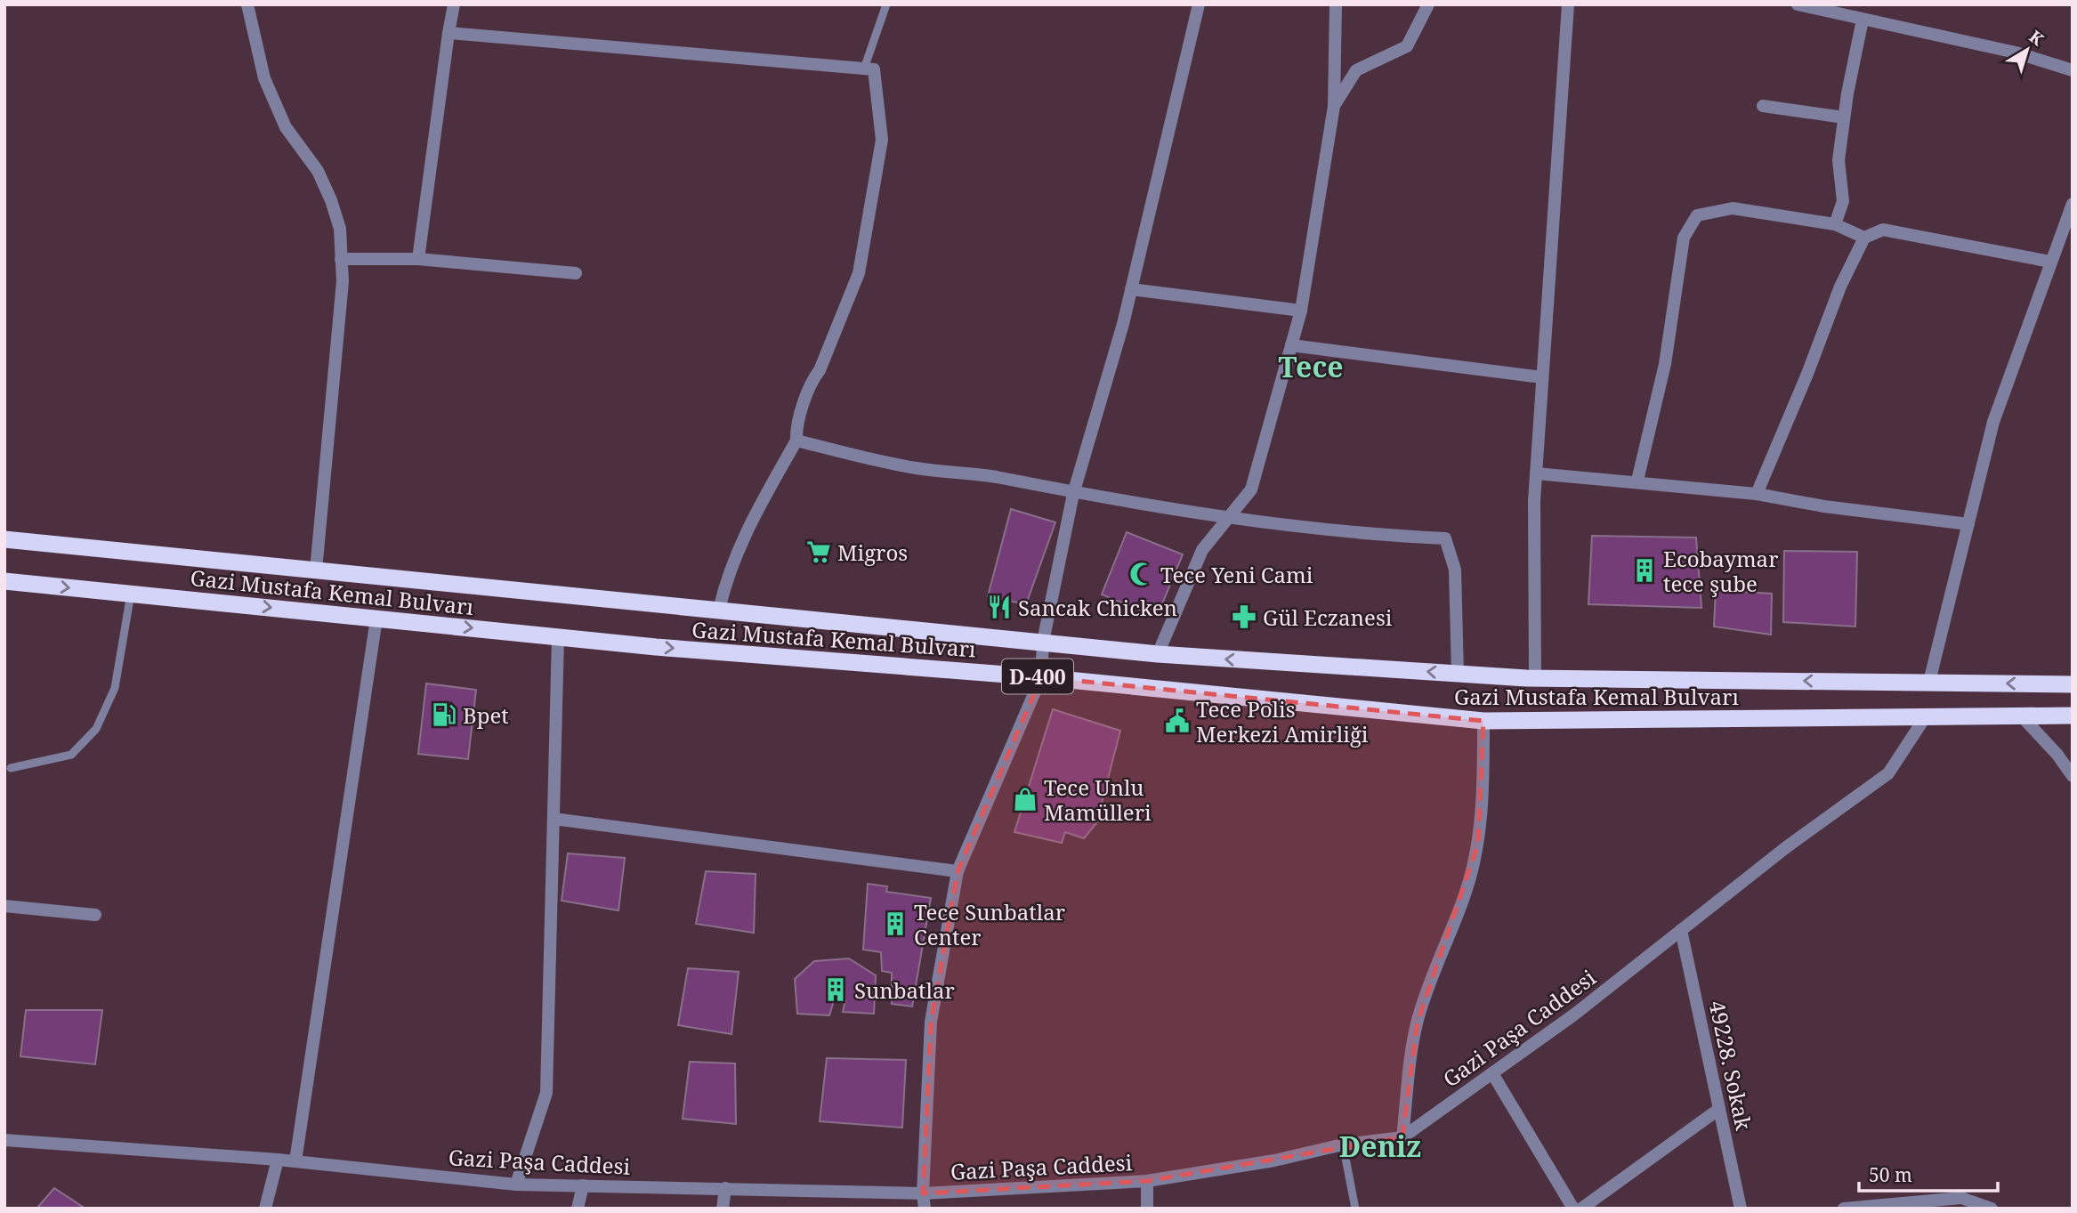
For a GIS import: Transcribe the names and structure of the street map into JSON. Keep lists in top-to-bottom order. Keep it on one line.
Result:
{"streets":{"highway":["Gazi Mustafa Kemal Bulvarı","D-400"],"street":["Gazi Paşa Caddesi","49228. Sokak"]},"crossings":[["Gazi Mustafa Kemal Bulvarı","Gazi Paşa Caddesi"],["Gazi Paşa Caddesi","49228. Sokak"]],"districts":["Tece","Deniz"],"places":{"supermarket":["Migros"],"building":["Ecobaymar tece şube","Tece Sunbatlar Center","Sunbatlar"],"mosque":["Tece Yeni Cami"],"restaurant":["Sancak Chicken"],"pharmacy":["Gül Eczanesi"],"fuel station":["Bpet"],"public building":["Tece Polis Merkezi Amirliği"],"shop":["Tece Unlu Mamülleri"]},"scale_bar":"50 m","north":"top right"}
